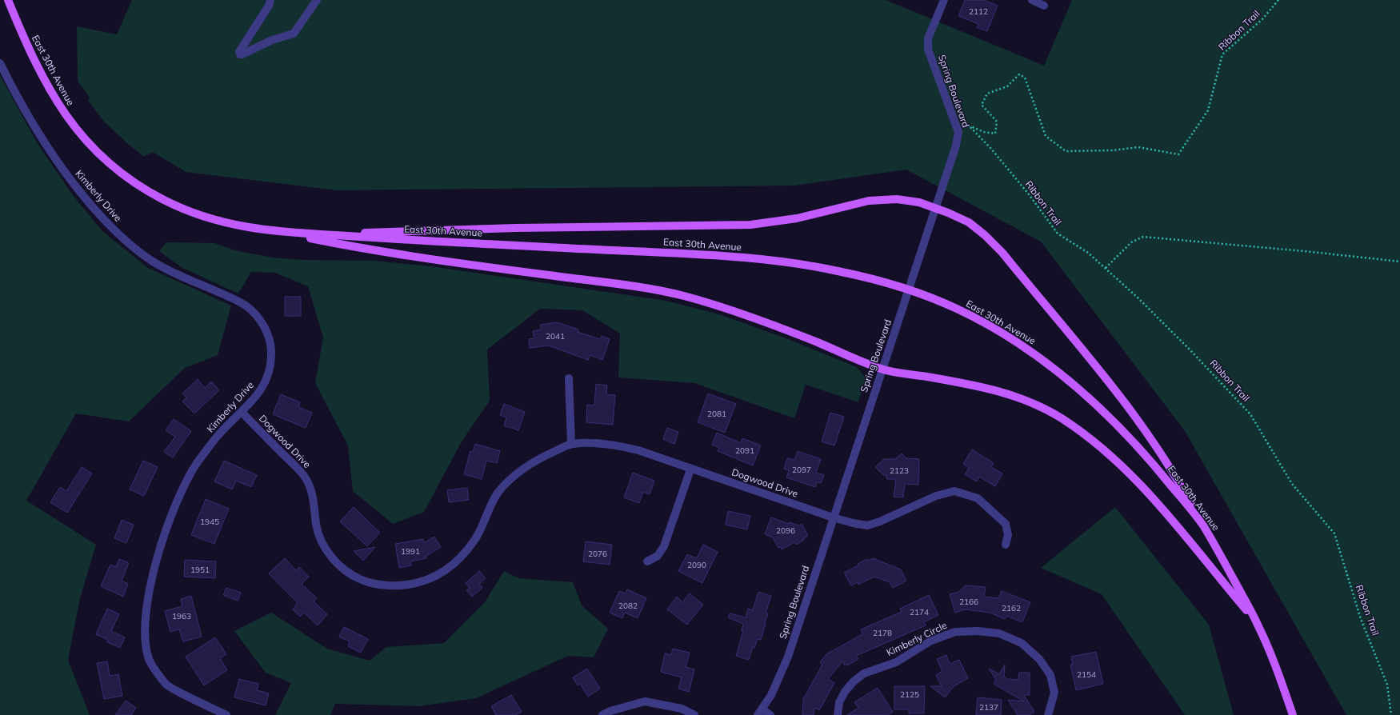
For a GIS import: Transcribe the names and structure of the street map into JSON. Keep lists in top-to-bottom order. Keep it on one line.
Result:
{"streets":{"main road":["East 30th Avenue"],"street":["Spring Boulevard","Kimberly Drive","Dogwood Drive","Kimberly Circle"],"path":["Ribbon Trail"]},"crossings":[["Spring Boulevard","Dogwood Drive"],["Kimberly Drive","Dogwood Drive"]],"house_numbers":["2112","2041","2081","2091","2097","2123","1945","2096","1991","2076","2090","1951","2166","2082","2162","2174","1963","2178","2154","2125","2137"]}
